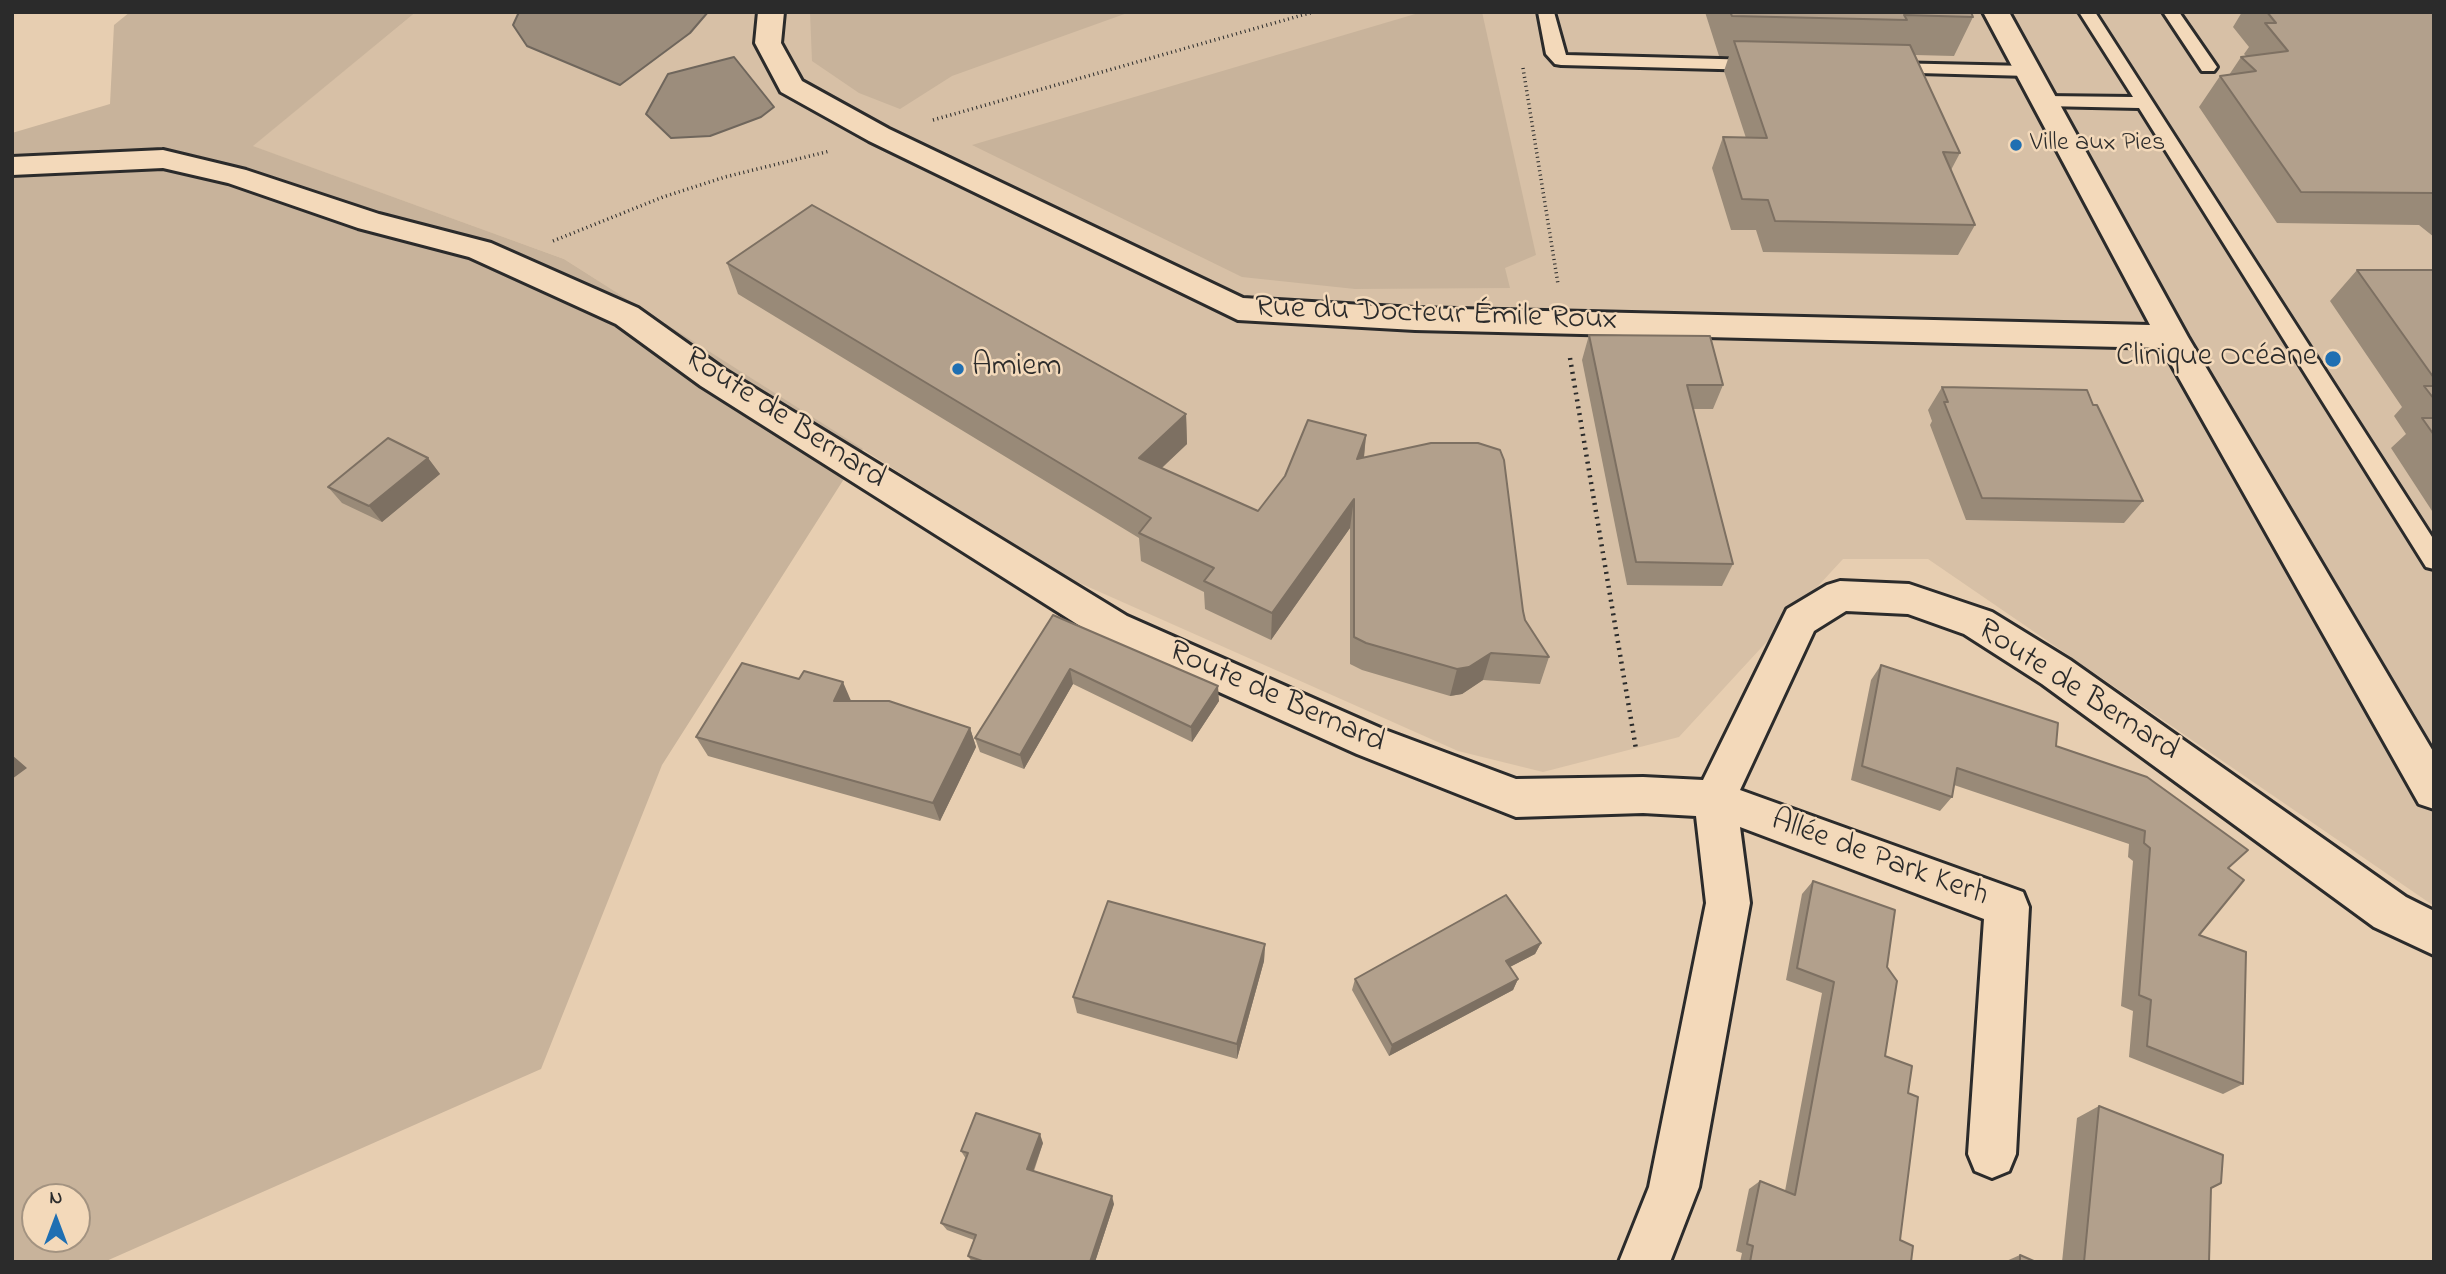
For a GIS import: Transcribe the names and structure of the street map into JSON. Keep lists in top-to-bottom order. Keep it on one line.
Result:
{"streets":{"street":["Rue du Docteur Émile Roux","Route de Bernard","Allée de Park Kerh"]},"crossings":[["Route de Bernard","Allée de Park Kerh"]],"places":["Ville aux Pies","Clinique Océane","Amiem"],"north":"top"}
